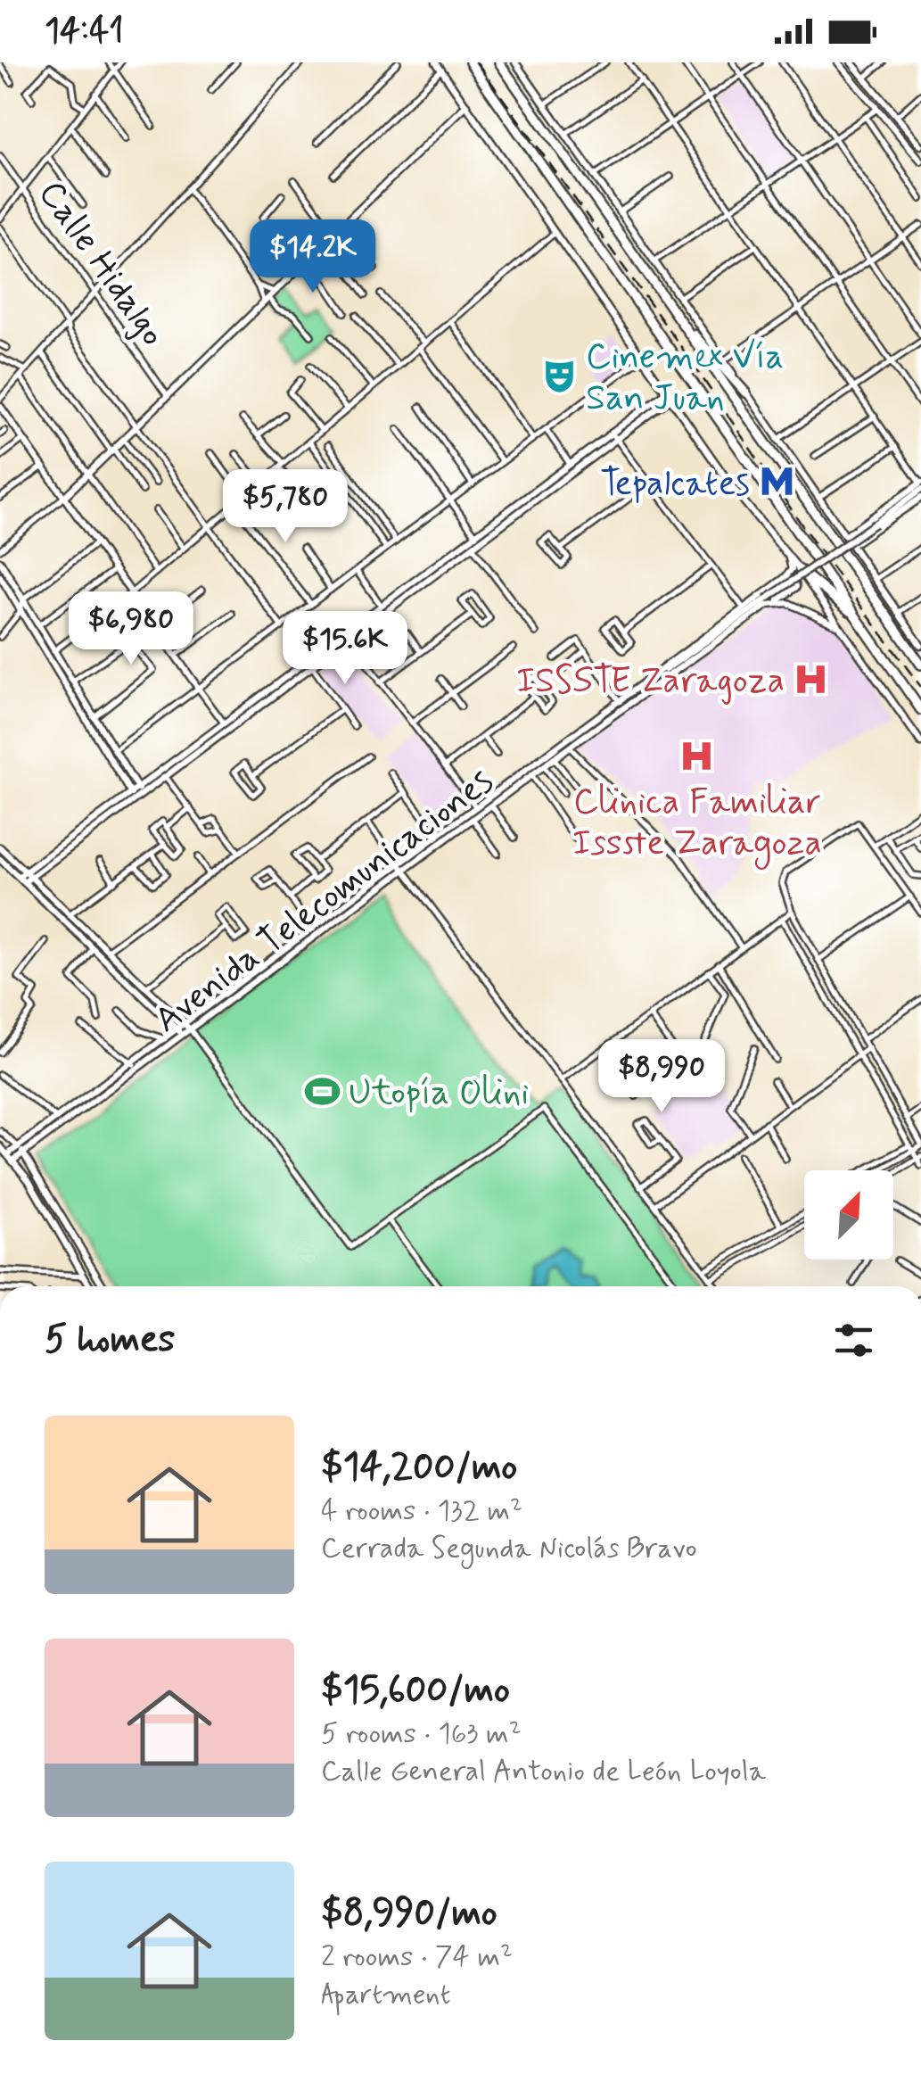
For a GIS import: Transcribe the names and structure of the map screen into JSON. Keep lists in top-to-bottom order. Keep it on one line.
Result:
{"streets":{"street":["Calle Hidalgo","Avenida Telecomunicaciones"]},"places":{"theatre":["Cinemex Vía San Juan"],"metro station":["Tepalcates"],"hospital":["ISSSTE Zaragoza","Clinica Familiar Issste Zaragoza"],"sports":["Utopía Olini"]},"north":"top right","page":{"status":"14:41","price":["$14.2K","$5,780","$6,980","$15.6K","$8,990"],"heading":"5 homes","list":[{"name":"$14,200/mo","note":"4 rooms · 132 m² · Cerrada Segunda Nicolás Bravo"},{"name":"$15,600/mo","note":"5 rooms · 163 m² · Calle General Antonio de León Loyola"},{"name":"$8,990/mo","note":"2 rooms · 74 m² · Apartment"}]}}
